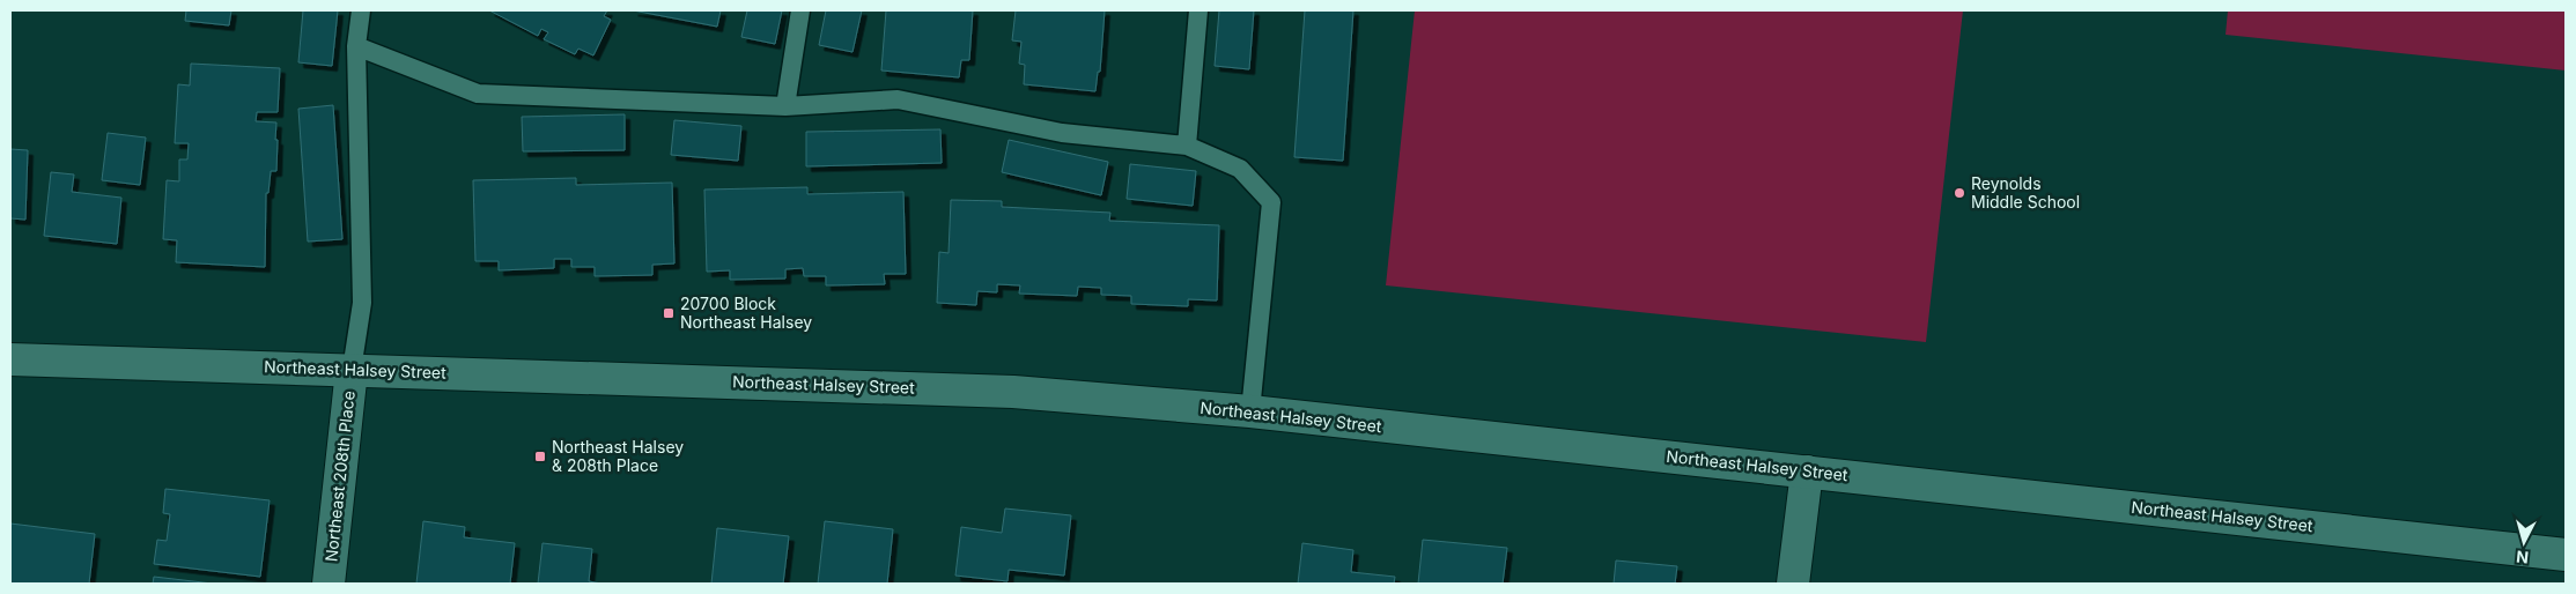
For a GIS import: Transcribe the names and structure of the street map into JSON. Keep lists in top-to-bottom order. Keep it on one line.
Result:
{"streets":{"street":["Northeast Halsey Street","Northeast 208th Place"]},"crossings":[["Northeast Halsey Street","Northeast 208th Place"]],"places":{"other":["Reynolds Middle School"],"transit":["20700 Block Northeast Halsey","Northeast Halsey & 208th Place"]},"north":"bottom"}
